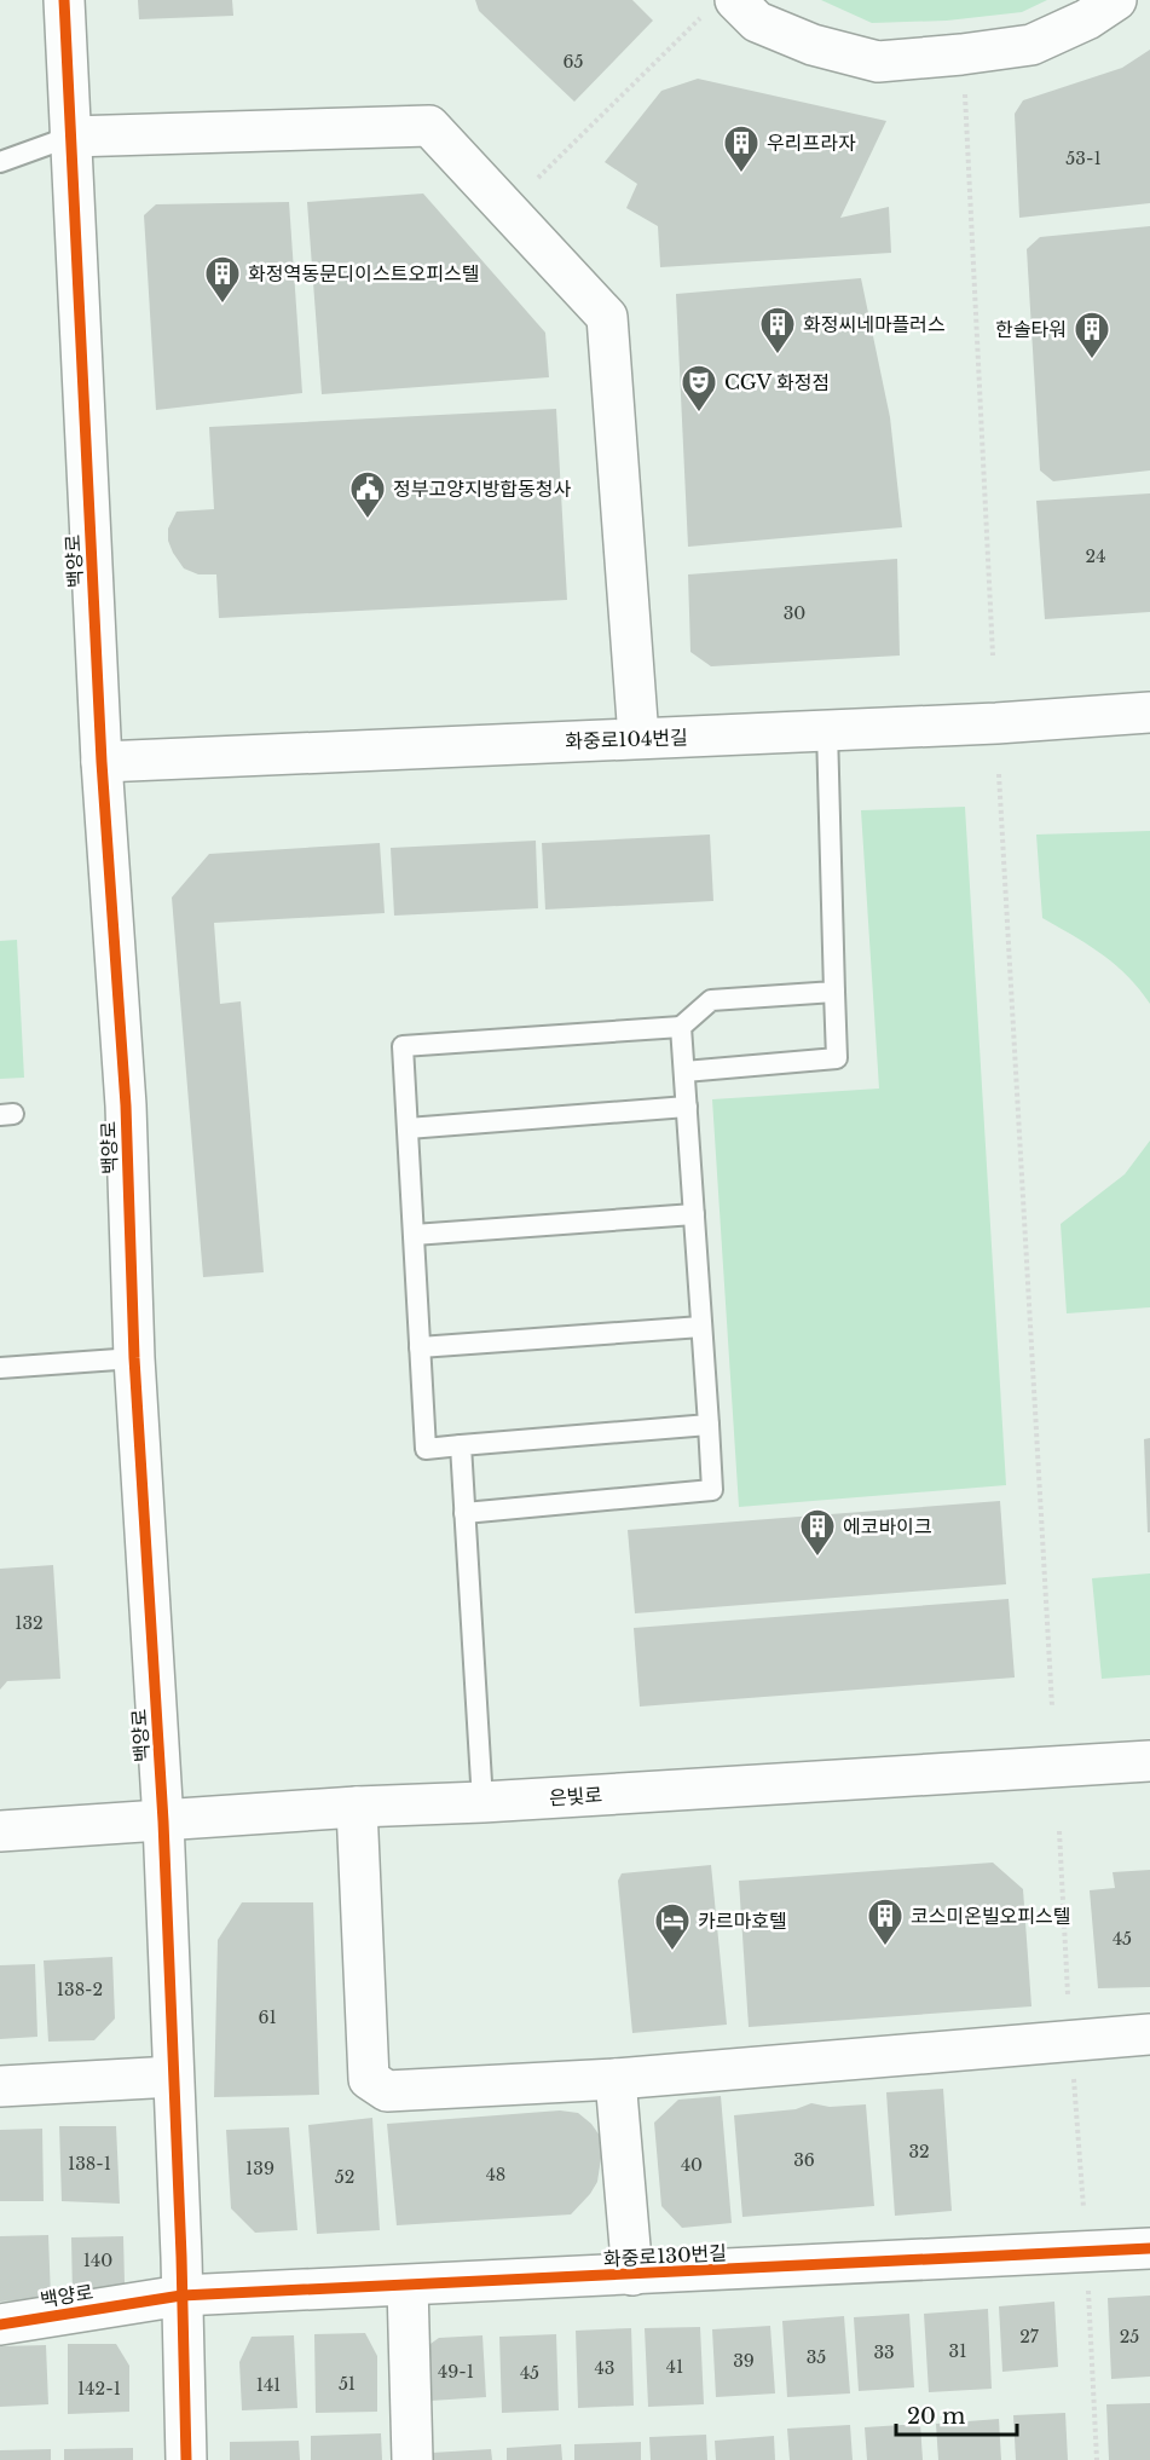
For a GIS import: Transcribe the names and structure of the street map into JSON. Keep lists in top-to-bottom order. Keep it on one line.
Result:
{"streets":{"street":["백양로","화중로104번길","은빛로","화중로130번길"]},"crossings":[["백양로","화중로104번길"],["백양로","은빛로"],["백양로","화중로130번길"]],"places":{"building":["우리프라자","화정역동문디이스트오피스텔","화정씨네마플러스","한솔타워","에코바이크","코스미온빌오피스텔"],"theatre":["CGV 화정점"],"public building":["정부고양지방합동청사"],"hotel":["카르마호텔"]},"house_numbers":["65","53-1","24","30","132","45","138-2","61","32","36","138-1","40","139","48","52","140","27","25","31","33","35","39","41","43","49-1","45","51","141","142-1"],"scale_bar":"20 m"}
